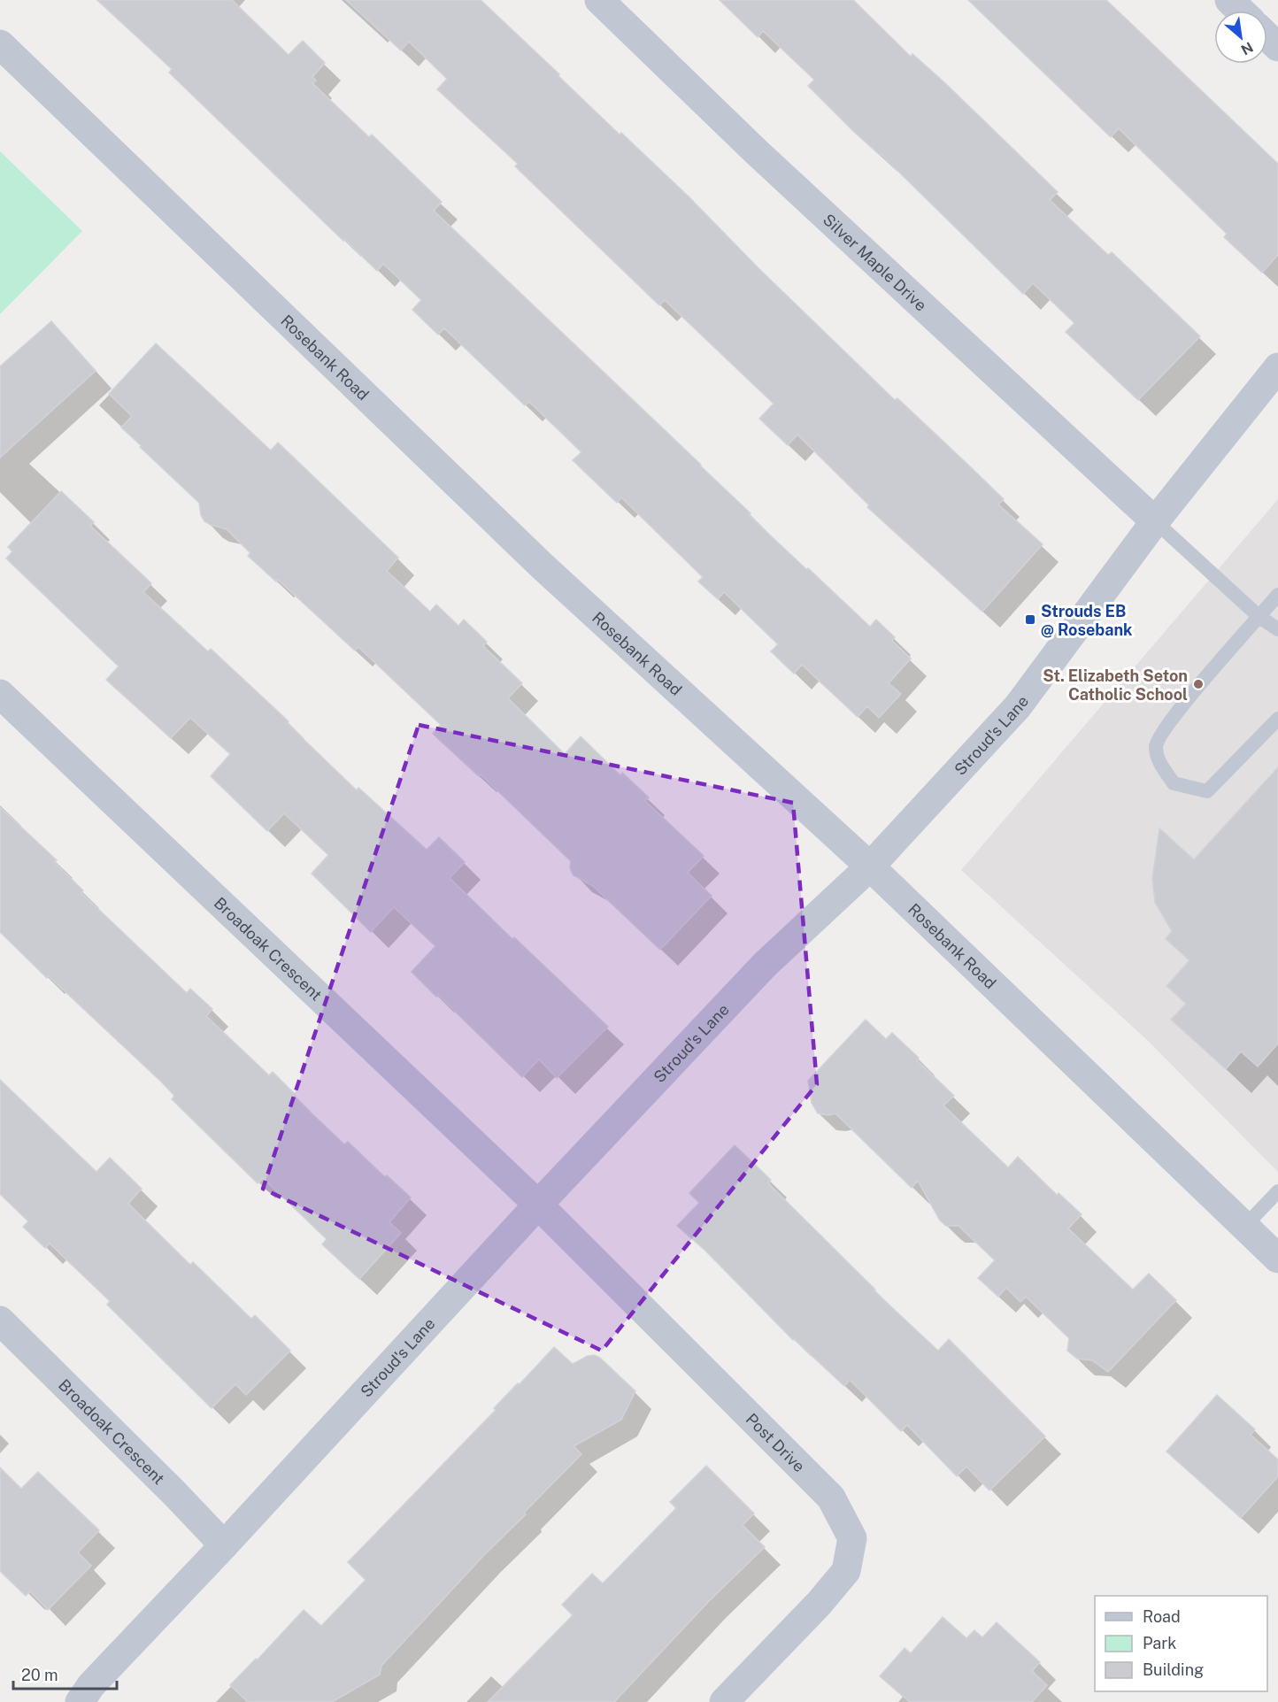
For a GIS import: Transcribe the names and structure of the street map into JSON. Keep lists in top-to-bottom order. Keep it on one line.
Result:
{"streets":{"street":["Silver Maple Drive","Rosebank Road","Stroud's Lane","Broadoak Crescent","Post Drive"]},"crossings":[["Silver Maple Drive","Stroud's Lane"],["Rosebank Road","Stroud's Lane"],["Stroud's Lane","Broadoak Crescent"],["Stroud's Lane","Post Drive"],["Broadoak Crescent","Post Drive"]],"places":{"transit":["Strouds EB @ Rosebank"],"other":["St. Elizabeth Seton Catholic School"]},"legend":["Road","Park","Building"],"scale_bar":"20 m","north":"bottom right"}
